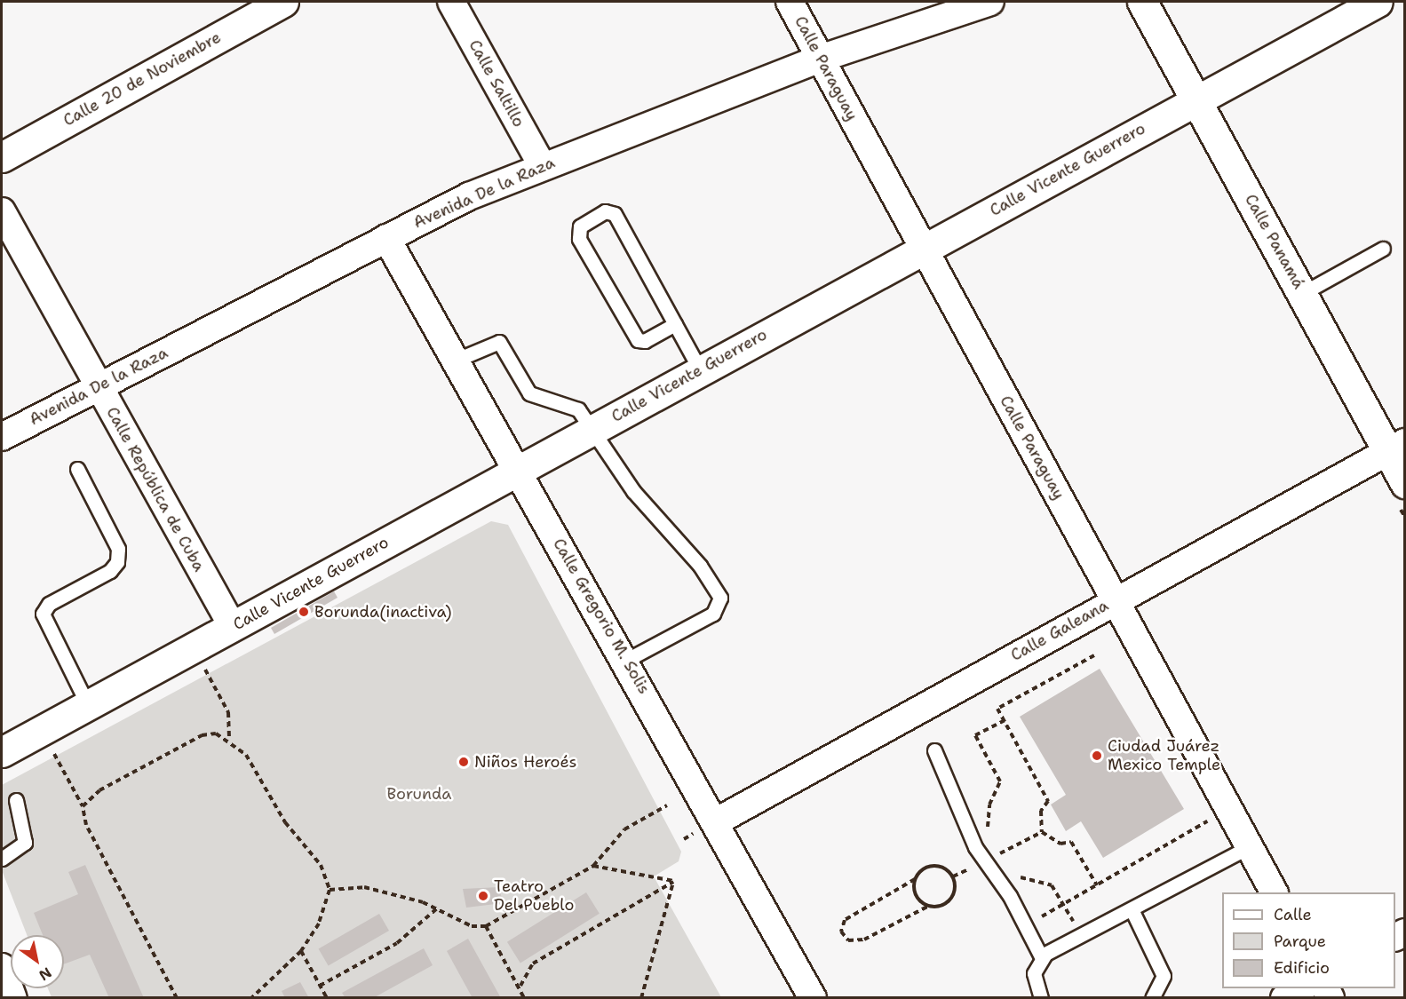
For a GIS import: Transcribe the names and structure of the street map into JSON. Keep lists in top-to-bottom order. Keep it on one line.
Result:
{"streets":{"main road":["Calle 20 de Noviembre","Calle Vicente Guerrero","Calle Panamá"],"street":["Calle Paraguay","Calle Saltillo","Avenida De la Raza","Calle República de Cuba","Calle Gregorio M. Solis","Calle Galeana"]},"crossings":[["Calle Paraguay","Calle Vicente Guerrero"],["Calle Paraguay","Avenida De la Raza"],["Calle Paraguay","Calle Galeana"],["Calle Saltillo","Avenida De la Raza"],["Calle Vicente Guerrero","Calle Panamá"],["Calle Vicente Guerrero","Calle República de Cuba"],["Calle Vicente Guerrero","Calle Gregorio M. Solis"],["Avenida De la Raza","Calle República de Cuba"],["Avenida De la Raza","Calle Gregorio M. Solis"],["Calle Panamá","Calle Galeana"],["Calle Gregorio M. Solis","Calle Galeana"]],"parks":["Borunda"],"places":["Borunda(inactiva)","Ciudad Juárez Mexico Temple","Niños Heroés","Teatro Del Pueblo"],"legend":["Calle","Parque","Edificio"],"north":"bottom right"}
